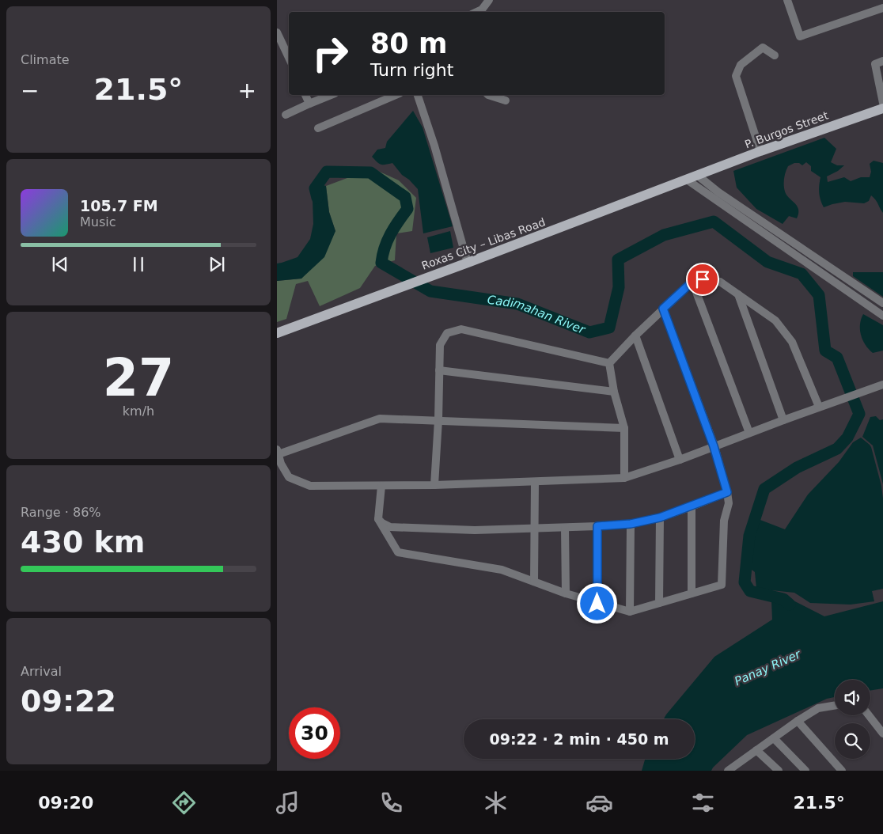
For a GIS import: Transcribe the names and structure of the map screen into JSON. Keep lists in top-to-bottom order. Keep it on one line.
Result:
{"streets":{"main road":["P. Burgos Street","Roxas City – Libas Road"]},"crossings":[["P. Burgos Street","Roxas City – Libas Road"]],"water":["Cadimahan River","Panay River"],"page":{"tile":["Climate",["27","km/h"],["Range · 86%","430 km"],["Arrival","09:22"]],"turn":["80 m","Turn right"],"heat":["−","21.5°","+"],"song":["105.7 FM","Music"],"limit":"30","trip":"09:22 · 2 min · 450 m","tabs":["09:20","21.5°"]}}
